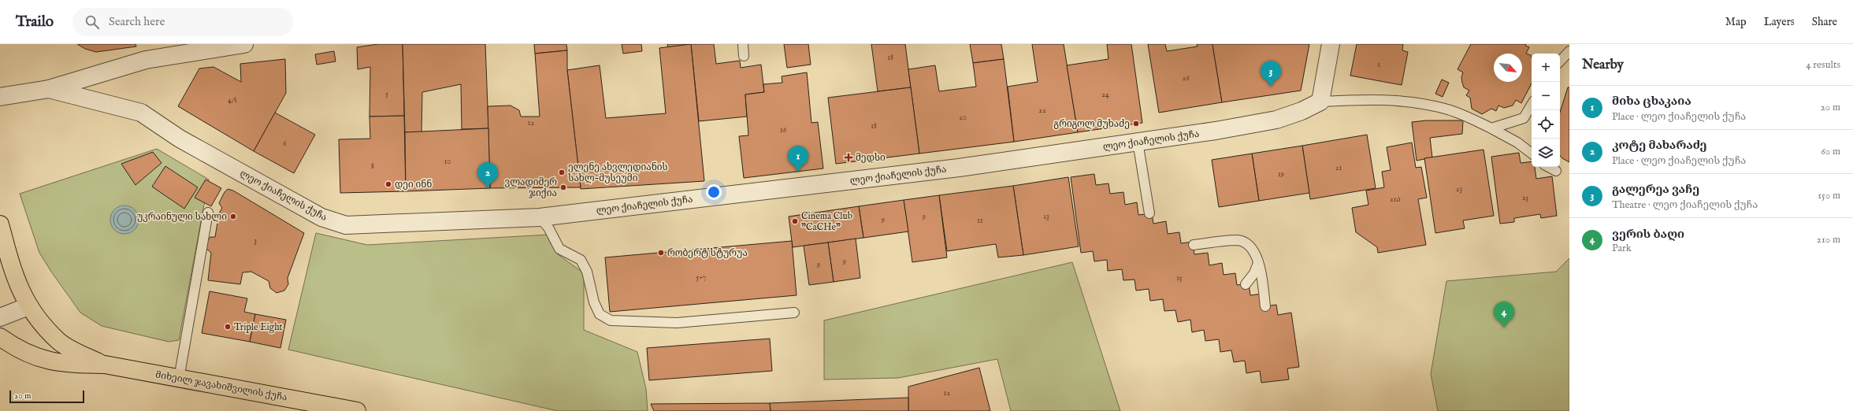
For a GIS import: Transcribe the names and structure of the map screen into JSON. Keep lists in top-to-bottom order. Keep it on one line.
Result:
{"streets":{"main road":["მიხეილ ჯავახიშვილის ქუჩა"],"street":["ლეო ქიაჩელის ქუჩა"]},"places":{"other":["გრიგოლ მუხაძე","ელენე ახვლედიანის სახლ-მუსეუმი","დეი ინნ","ვლადიმერ ჯიქია","უკრაინული სახლი","Cinema Club \"CaCHe\"","რობერტ სტურუა","Triple Eight"],"health":["მედსი"]},"house_numbers":["18","1","26","5","24","4/1","22","20","12","18","16","6","10","8","21","19","23","25","21ა","9","13","9","11","3","9","9","5-7","15","12"],"scale_bar":"20 m","north":"bottom right","page":{"header":"Trailo","search":"Search here","nav":["Map","Layers","Share"],"heading":["Nearby","4 results"],"map_buttons":["+","−"],"pins":["3","1","2","4"],"list":[{"mark":"1","name":"მიხა ცხაკაია","note":"Place · ლეო ქიაჩელის ქუჩა","value":"20 m"},{"mark":"2","name":"კოტე მახარაძე","note":"Place · ლეო ქიაჩელის ქუჩა","value":"60 m"},{"mark":"3","name":"გალერეა ვაჩე","note":"Theatre · ლეო ქიაჩელის ქუჩა","value":"150 m"},{"mark":"4","name":"ვერის ბაღი","note":"Park","value":"210 m"}],"scale":"20 m"}}
